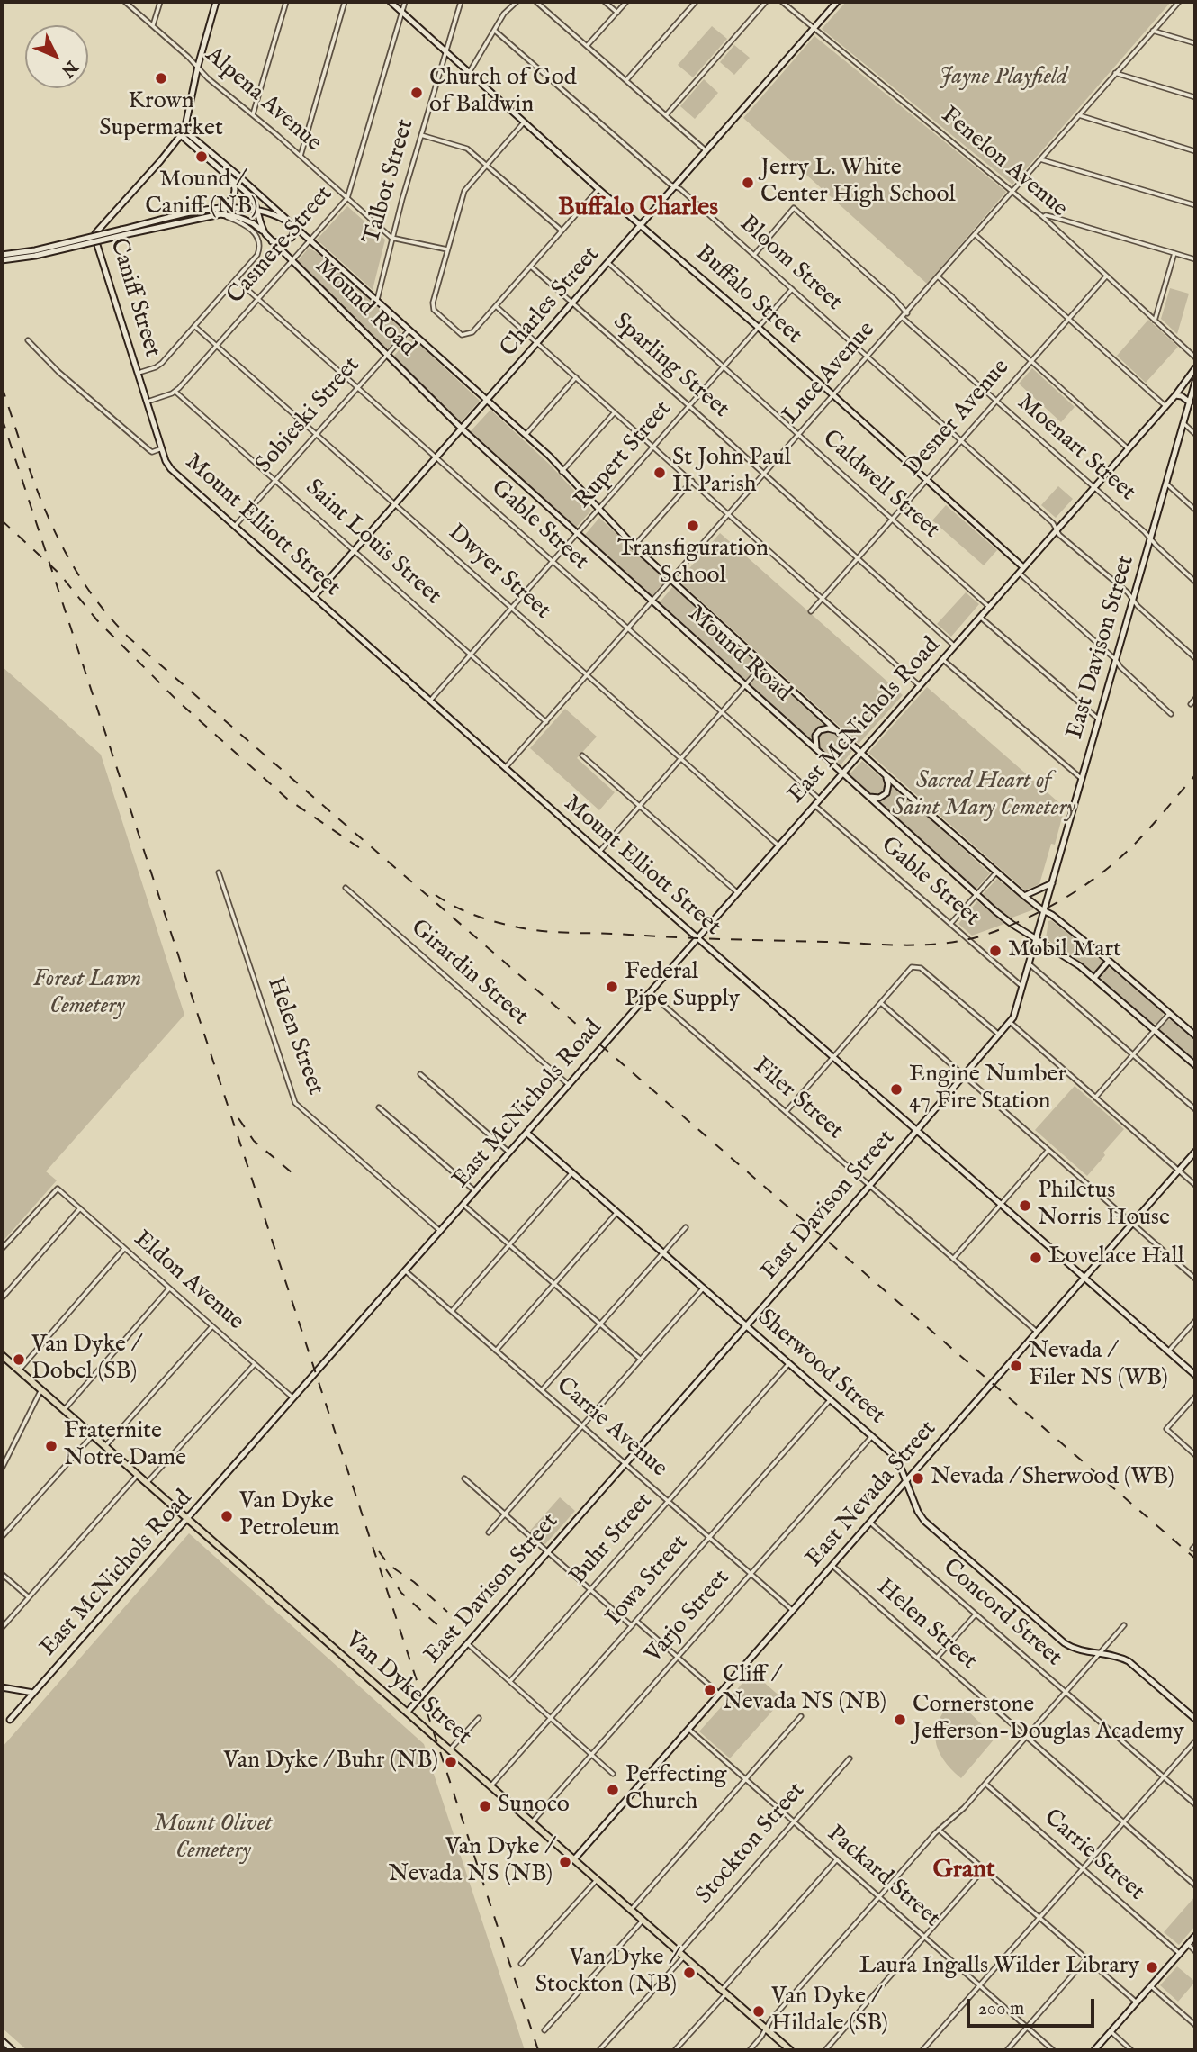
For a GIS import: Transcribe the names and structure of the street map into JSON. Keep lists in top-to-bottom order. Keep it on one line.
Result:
{"streets":{"main road":["Buffalo Street","Caniff Street","Charles Street","Mound Road","Mount Elliott Street","East Davison Street","East McNichols Road","Sherwood Street","East Nevada Street","Van Dyke Street"],"street":["Alpena Avenue","Fenelon Avenue","Talbot Street","Casmere Street","Bloom Street","Sparling Street","Luce Avenue","Sobieski Street","Desner Avenue","Moenart Street","Rupert Street","Caldwell Street","Gable Street","Saint Louis Street","Dwyer Street","Girardin Street","Helen Street","Filer Street","Eldon Avenue","Carrie Avenue","Buhr Street","Iowa Street","Concord Street","Varjo Street","Stockton Street","Carrie Street","Packard Street"]},"crossings":[["Alpena Avenue","Talbot Street"],["Alpena Avenue","Casmere Street"],["Alpena Avenue","Caniff Street"],["Fenelon Avenue","Charles Street"],["Fenelon Avenue","Luce Avenue"],["Fenelon Avenue","Desner Avenue"],["Talbot Street","Buffalo Street"],["Talbot Street","Mound Road"],["Casmere Street","Buffalo Street"],["Casmere Street","Caniff Street"],["Casmere Street","Mound Road"],["Casmere Street","Gable Street"],["Casmere Street","Saint Louis Street"],["Casmere Street","Dwyer Street"],["Bloom Street","Charles Street"],["Bloom Street","Luce Avenue"],["Bloom Street","Desner Avenue"],["Bloom Street","Rupert Street"],["Bloom Street","East Davison Street"],["Bloom Street","East McNichols Road"],["Buffalo Street","Charles Street"],["Buffalo Street","Luce Avenue"],["Buffalo Street","Desner Avenue"],["Buffalo Street","Rupert Street"],["Buffalo Street","East McNichols Road"],["Caniff Street","Mound Road"],["Caniff Street","Mount Elliott Street"],["Charles Street","Mound Road"],["Charles Street","Sparling Street"],["Charles Street","Caldwell Street"],["Charles Street","Mount Elliott Street"],["Charles Street","Gable Street"],["Charles Street","Saint Louis Street"],["Charles Street","Dwyer Street"],["Mound Road","Luce Avenue"],["Mound Road","Sobieski Street"],["Mound Road","Rupert Street"],["Mound Road","East Davison Street"],["Mound Road","East McNichols Road"],["Sparling Street","Luce Avenue"],["Sparling Street","Desner Avenue"],["Sparling Street","Rupert Street"],["Sparling Street","East McNichols Road"],["Luce Avenue","Moenart Street"],["Luce Avenue","Caldwell Street"],["Luce Avenue","Mount Elliott Street"],["Luce Avenue","Gable Street"],["Luce Avenue","Saint Louis Street"],["Luce Avenue","Dwyer Street"],["Sobieski Street","Mount Elliott Street"],["Sobieski Street","Gable Street"],["Sobieski Street","Saint Louis Street"],["Sobieski Street","Dwyer Street"],["Desner Avenue","Moenart Street"],["Desner Avenue","Caldwell Street"],["Moenart Street","East Davison Street"],["Moenart Street","East McNichols Road"],["Rupert Street","Caldwell Street"],["Rupert Street","Mount Elliott Street"],["Rupert Street","Gable Street"],["Rupert Street","Saint Louis Street"],["Rupert Street","Dwyer Street"],["Caldwell Street","East McNichols Road"],["Mount Elliott Street","East Davison Street"],["Mount Elliott Street","East McNichols Road"],["Mount Elliott Street","East Nevada Street"],["Gable Street","East Davison Street"],["Gable Street","East McNichols Road"],["Dwyer Street","East McNichols Road"],["East Davison Street","Filer Street"],["East Davison Street","Sherwood Street"],["East Davison Street","Carrie Avenue"],["East Davison Street","Van Dyke Street"],["East McNichols Road","Girardin Street"],["East McNichols Road","Helen Street"],["East McNichols Road","Filer Street"],["East McNichols Road","Eldon Avenue"],["East McNichols Road","Sherwood Street"],["East McNichols Road","Carrie Avenue"],["East McNichols Road","Van Dyke Street"],["Helen Street","East Nevada Street"],["Filer Street","East Nevada Street"],["Sherwood Street","East Nevada Street"],["Sherwood Street","Buhr Street"],["Sherwood Street","Iowa Street"],["Sherwood Street","Varjo Street"],["Carrie Avenue","East Nevada Street"],["Carrie Avenue","Buhr Street"],["Carrie Avenue","Iowa Street"],["Carrie Avenue","Varjo Street"],["East Nevada Street","Concord Street"],["East Nevada Street","Van Dyke Street"],["East Nevada Street","Packard Street"],["Iowa Street","Van Dyke Street"],["Varjo Street","Van Dyke Street"],["Van Dyke Street","Stockton Street"],["Stockton Street","Packard Street"]],"districts":["Buffalo Charles","Grant"],"parks":["Jayne Playfield","Sacred Heart of Saint Mary Cemetery","Forest Lawn Cemetery","Mount Olivet Cemetery"],"places":["Krown Supermarket","Church of God of Baldwin","Mound / Caniff (NB)","Jerry L. White Center High School","St John Paul II Parish","Transfiguration School","Mobil Mart","Federal Pipe Supply","Engine Number 47 Fire Station","Philetus Norris House","Lovelace Hall","Van Dyke / Dobel (SB)","Nevada / Filer NS (WB)","Fraternite Notre Dame","Nevada / Sherwood (WB)","Van Dyke Petroleum","Cliff / Nevada NS (NB)","Cornerstone Jefferson-Douglas Academy","Van Dyke / Buhr (NB)","Perfecting Church","Sunoco","Van Dyke / Nevada NS (NB)","Laura Ingalls Wilder Library","Van Dyke / Stockton (NB)","Van Dyke / Hildale (SB)"],"scale_bar":"200 m","north":"bottom right"}
